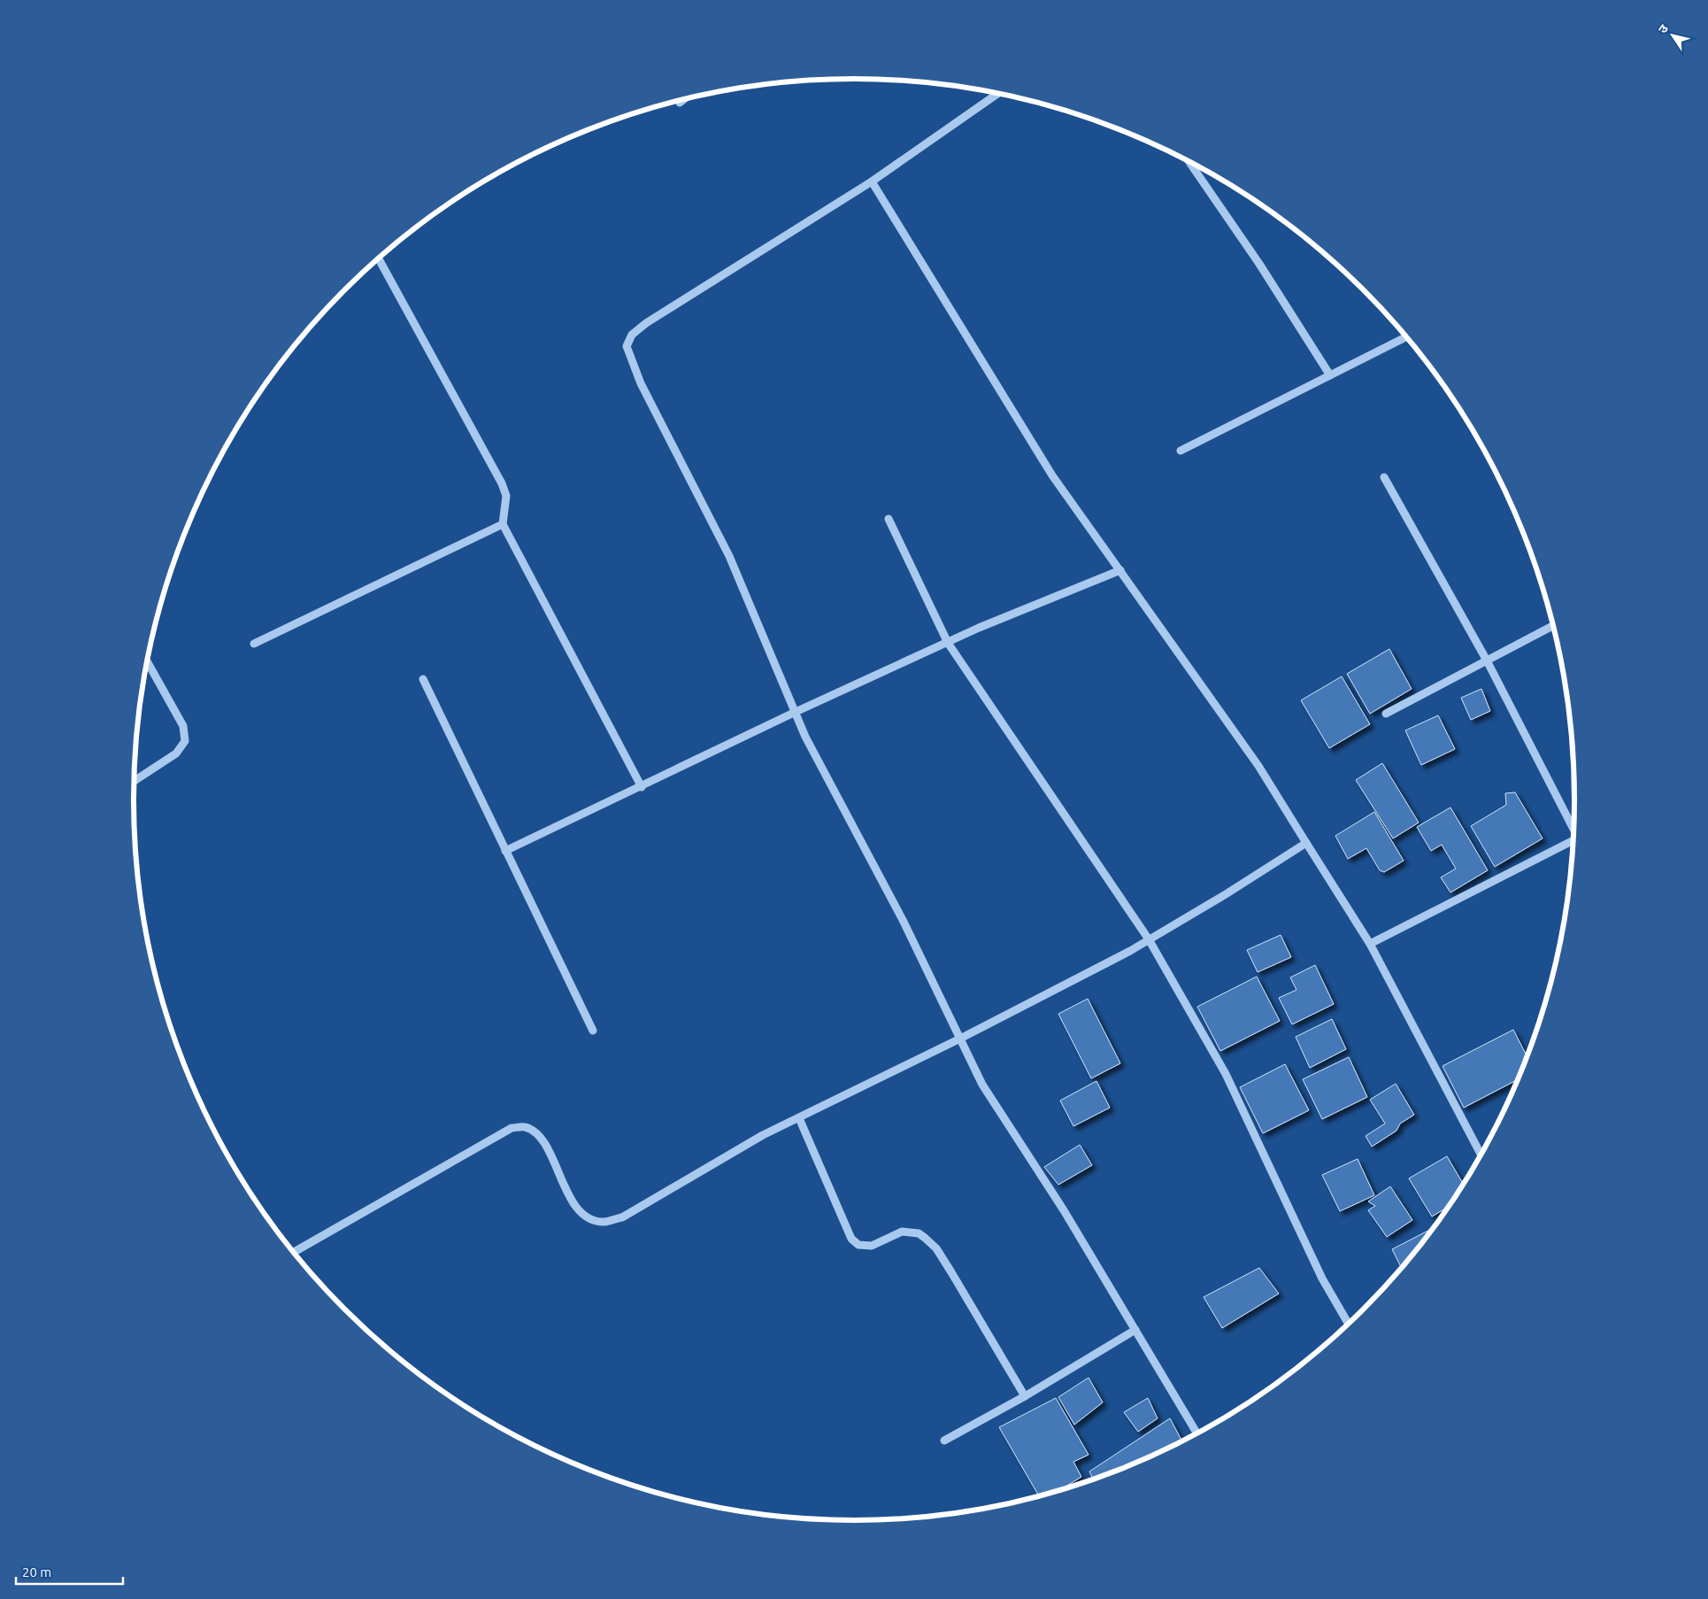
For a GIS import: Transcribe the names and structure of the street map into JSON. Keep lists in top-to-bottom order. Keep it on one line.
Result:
{"scale_bar":"20 m","north":"top left"}
